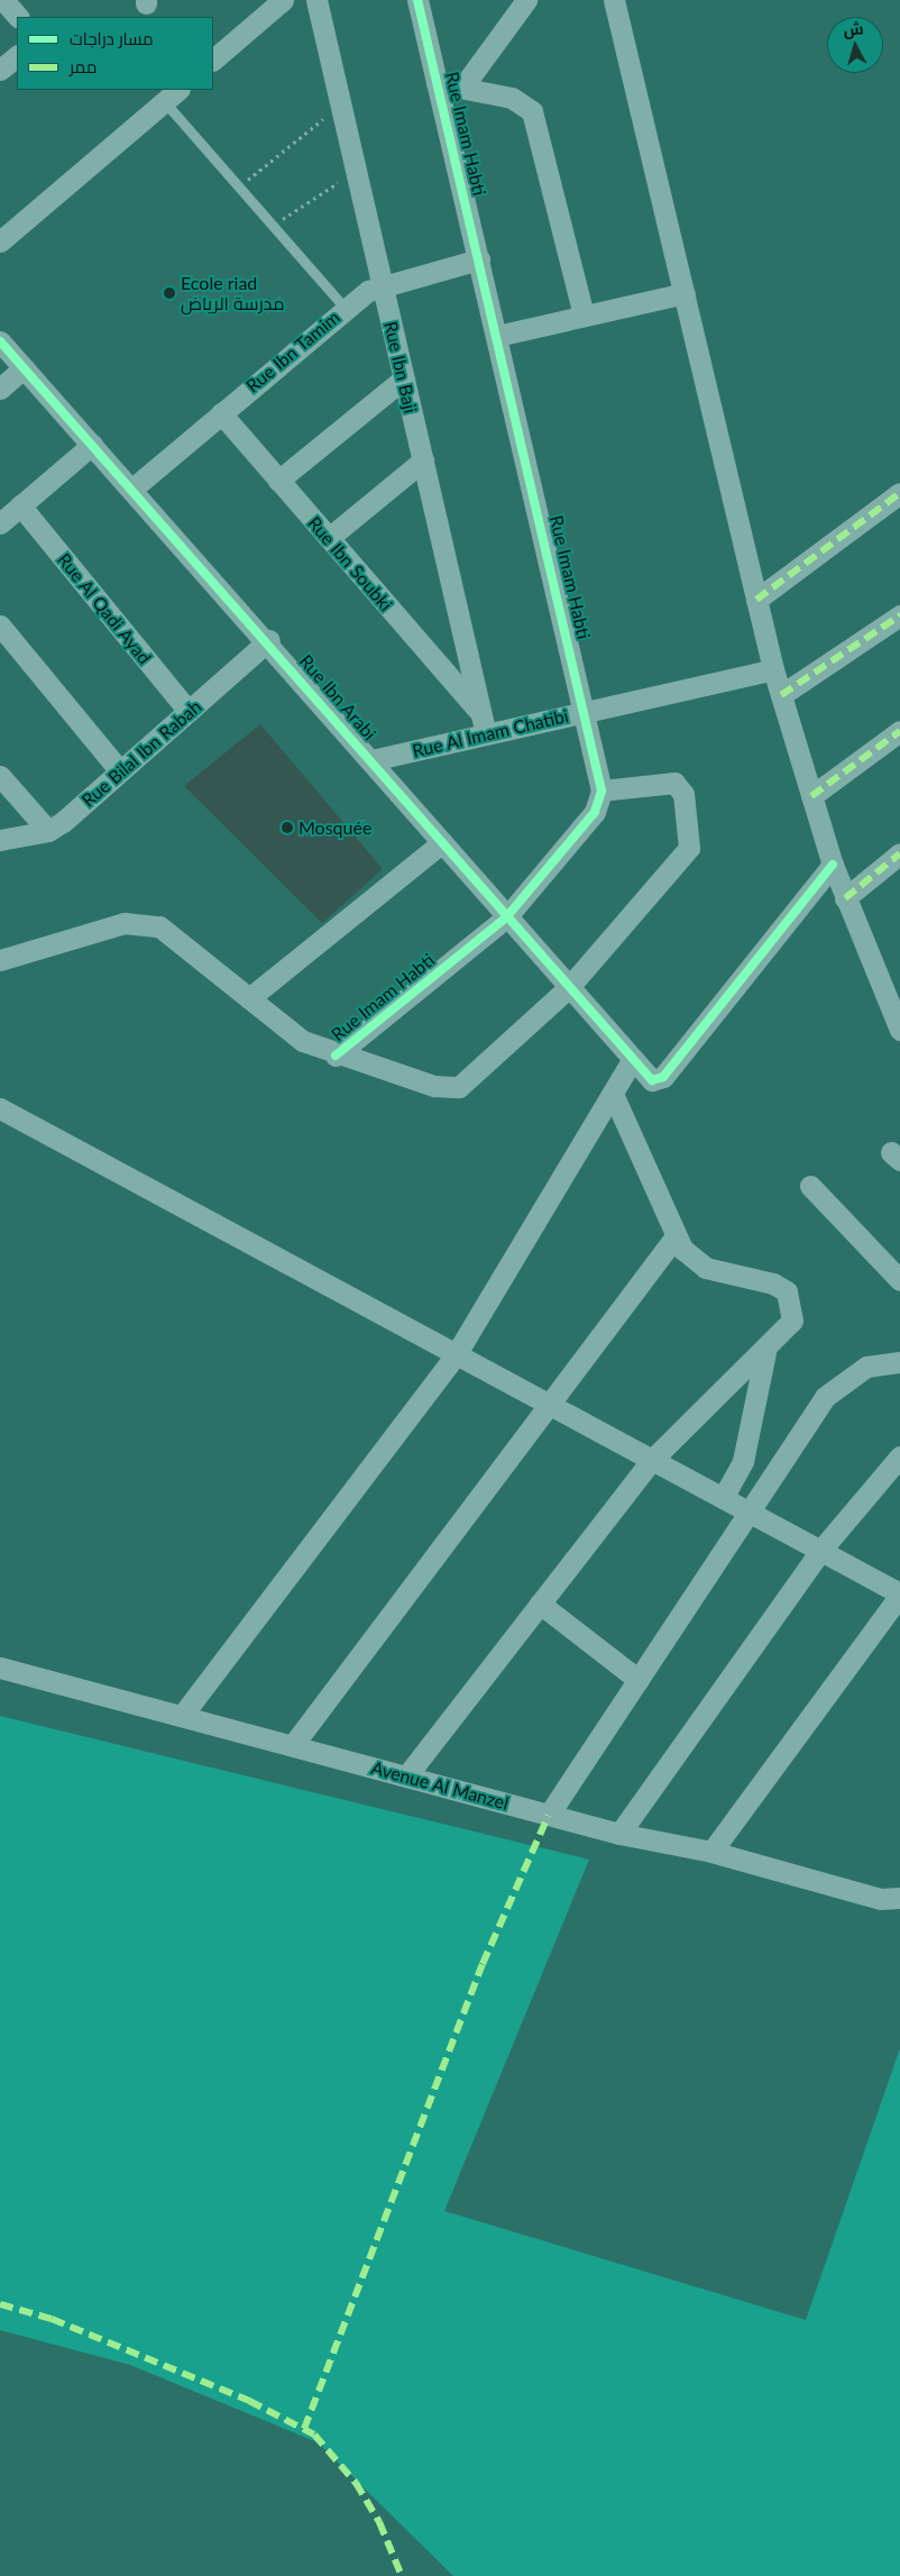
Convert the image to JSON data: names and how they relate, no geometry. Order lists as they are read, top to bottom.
{
  "streets": {
    "street": [
      "Rue Imam Habti",
      "Rue Ibn Tamim",
      "Rue Ibn Baji",
      "Rue Ibn Soubki",
      "Rue Al Qadi Ayad",
      "Rue Ibn Arabi",
      "Rue Al Imam Chatibi",
      "Rue Bilal Ibn Rabah",
      "Avenue Al Manzel"
    ]
  },
  "crossings": [
    ["Rue Imam Habti", "Rue Ibn Tamim"],
    ["Rue Imam Habti", "Rue Ibn Arabi"],
    ["Rue Imam Habti", "Rue Al Imam Chatibi"],
    ["Rue Ibn Tamim", "Rue Ibn Baji"],
    ["Rue Ibn Tamim", "Rue Ibn Soubki"],
    ["Rue Ibn Tamim", "Rue Ibn Arabi"],
    ["Rue Ibn Baji", "Rue Ibn Soubki"],
    ["Rue Ibn Baji", "Rue Al Imam Chatibi"],
    ["Rue Al Qadi Ayad", "Rue Bilal Ibn Rabah"],
    ["Rue Ibn Arabi", "Rue Al Imam Chatibi"],
    ["Rue Ibn Arabi", "Rue Bilal Ibn Rabah"]
  ],
  "places": ["Ecole riad مدرسة الرياض", "Mosquée"],
  "legend": ["مسار دراجات", "ممر"],
  "north": "top"
}
